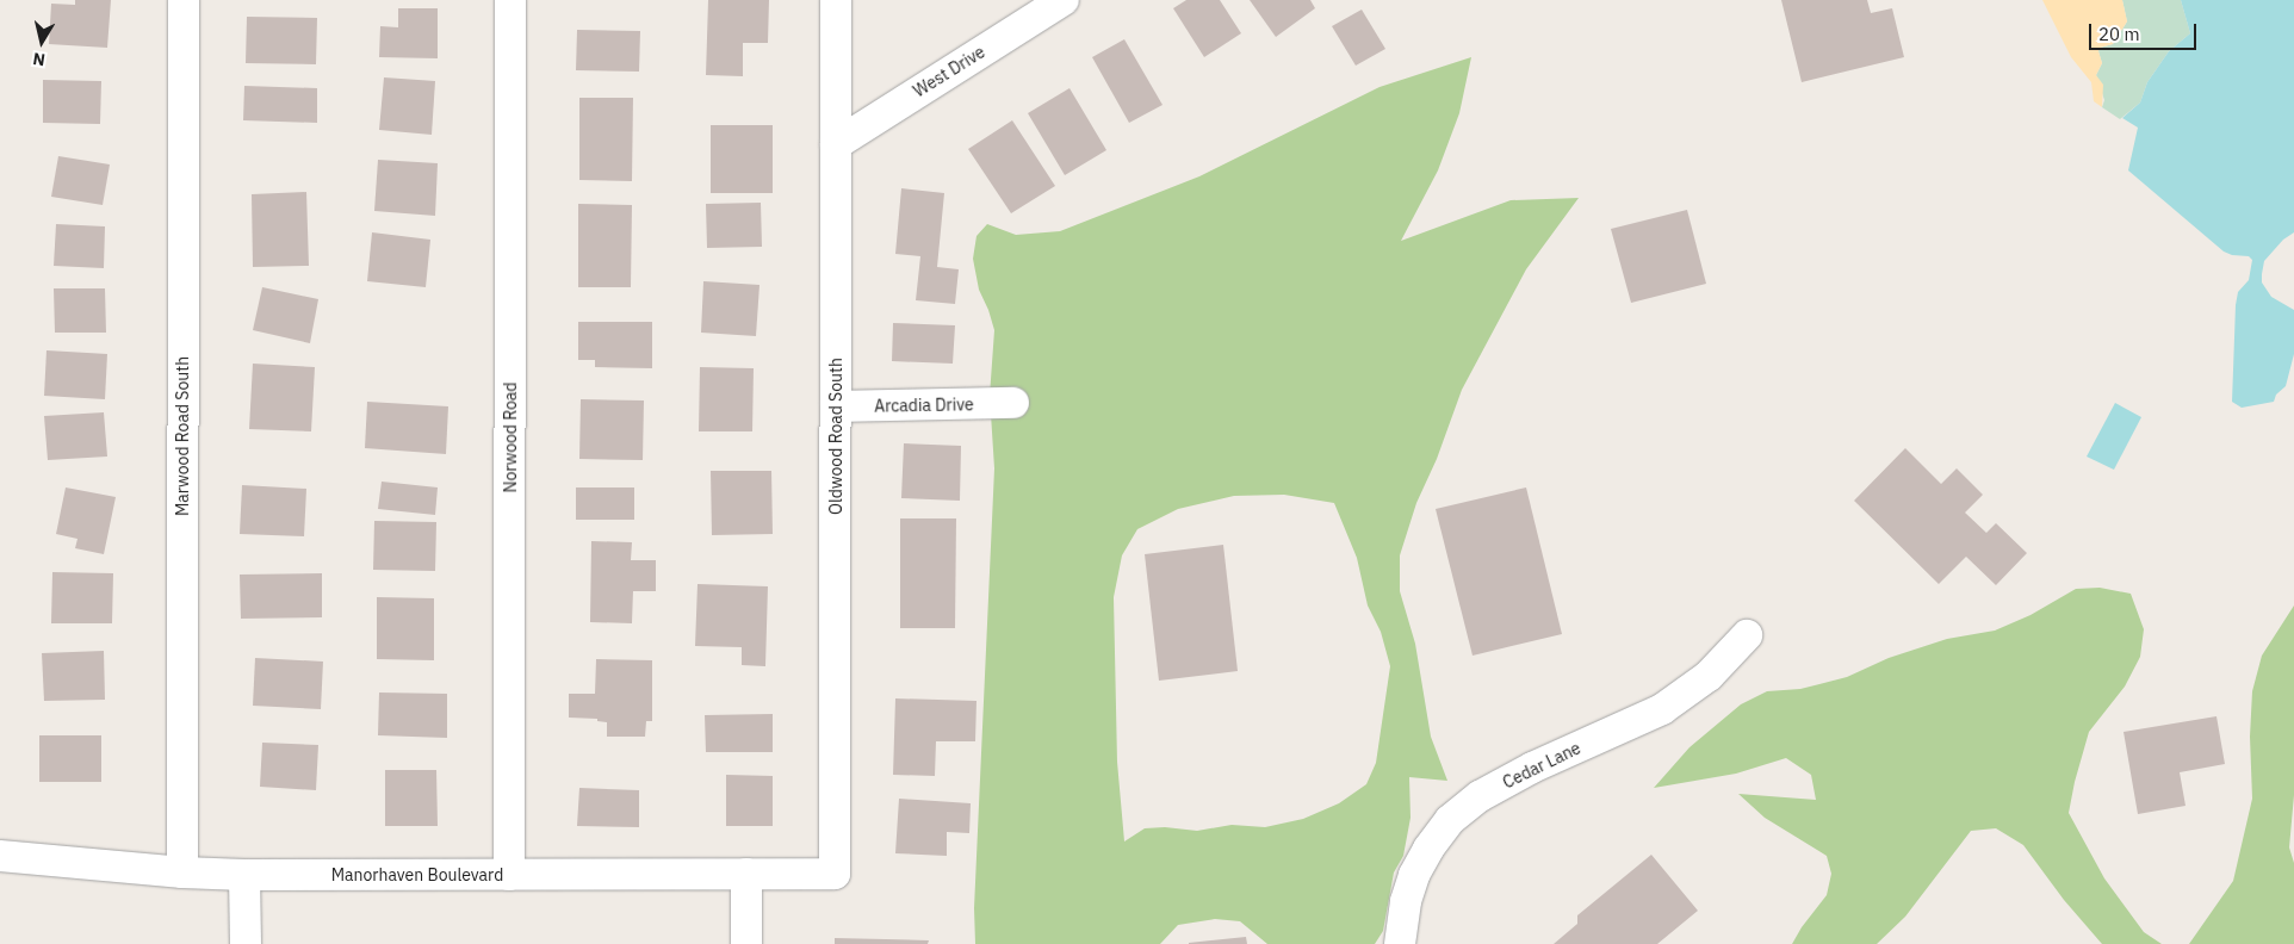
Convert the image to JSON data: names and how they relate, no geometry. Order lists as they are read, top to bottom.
{
  "streets": {
    "street": [
      "West Drive",
      "Arcadia Drive",
      "Marwood Road South",
      "Oldwood Road South",
      "Norwood Road",
      "Cedar Lane",
      "Manorhaven Boulevard"
    ]
  },
  "crossings": [
    ["West Drive", "Oldwood Road South"],
    ["Arcadia Drive", "Oldwood Road South"],
    ["Marwood Road South", "Manorhaven Boulevard"],
    ["Oldwood Road South", "Manorhaven Boulevard"],
    ["Norwood Road", "Manorhaven Boulevard"]
  ],
  "scale_bar": "20 m",
  "north": "bottom"
}
